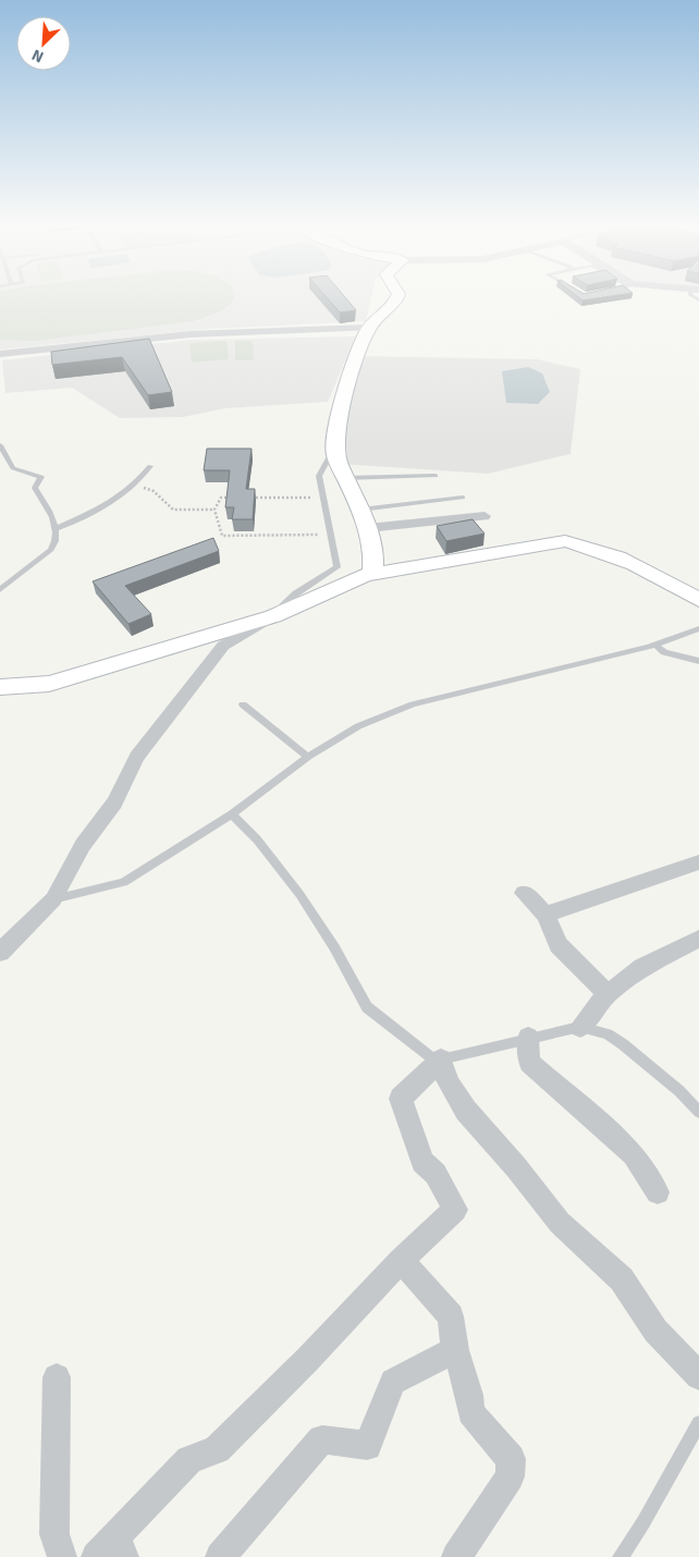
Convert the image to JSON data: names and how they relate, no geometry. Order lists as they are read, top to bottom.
{
  "north": "bottom left"
}
